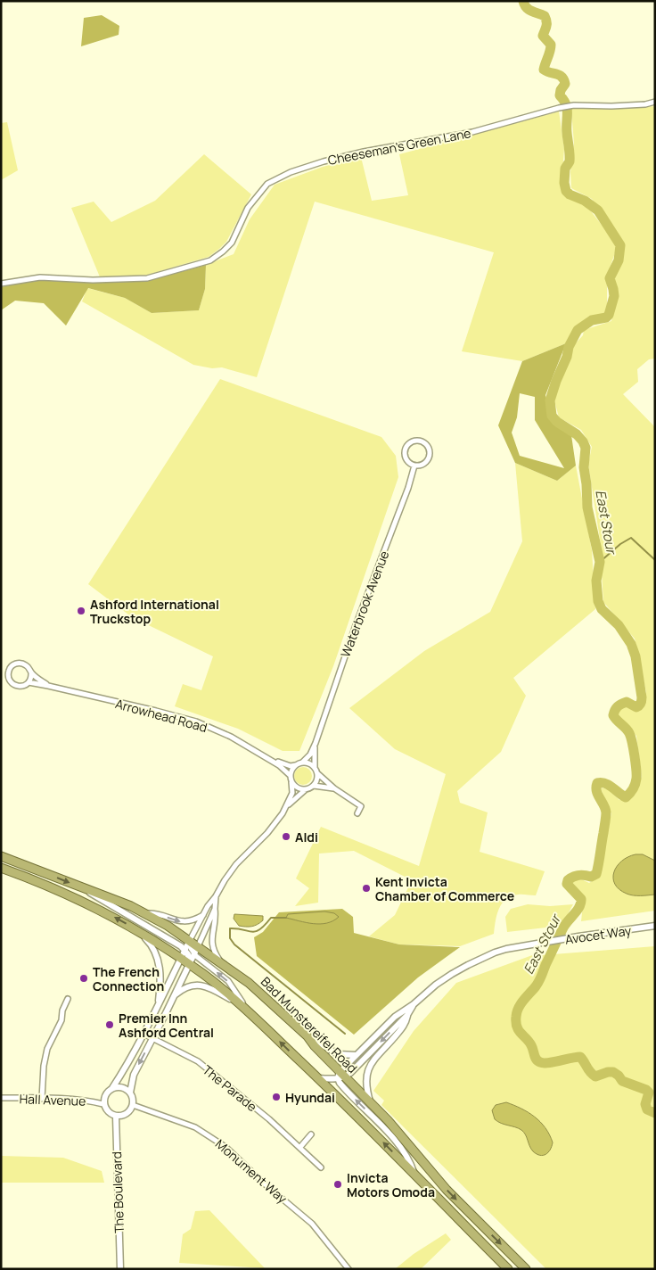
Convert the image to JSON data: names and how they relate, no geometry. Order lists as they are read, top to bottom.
{
  "streets": {
    "highway": ["Bad Munstereifel Road"],
    "street": [
      "Cheeseman's Green Lane",
      "Waterbrook Avenue",
      "Arrowhead Road",
      "Avocet Way",
      "The Parade",
      "Hall Avenue",
      "Monument Way",
      "The Boulevard"
    ]
  },
  "crossings": [
    ["Waterbrook Avenue", "Arrowhead Road"],
    ["Avocet Way", "Bad Munstereifel Road"],
    ["Hall Avenue", "Monument Way"],
    ["Hall Avenue", "The Boulevard"],
    ["Monument Way", "The Boulevard"]
  ],
  "water": ["East Stour"],
  "places": [
    "Ashford International Truckstop",
    "Aldi",
    "Kent Invicta Chamber of Commerce",
    "The French Connection",
    "Premier Inn Ashford Central",
    "Hyundai",
    "Invicta Motors Omoda"
  ]
}
